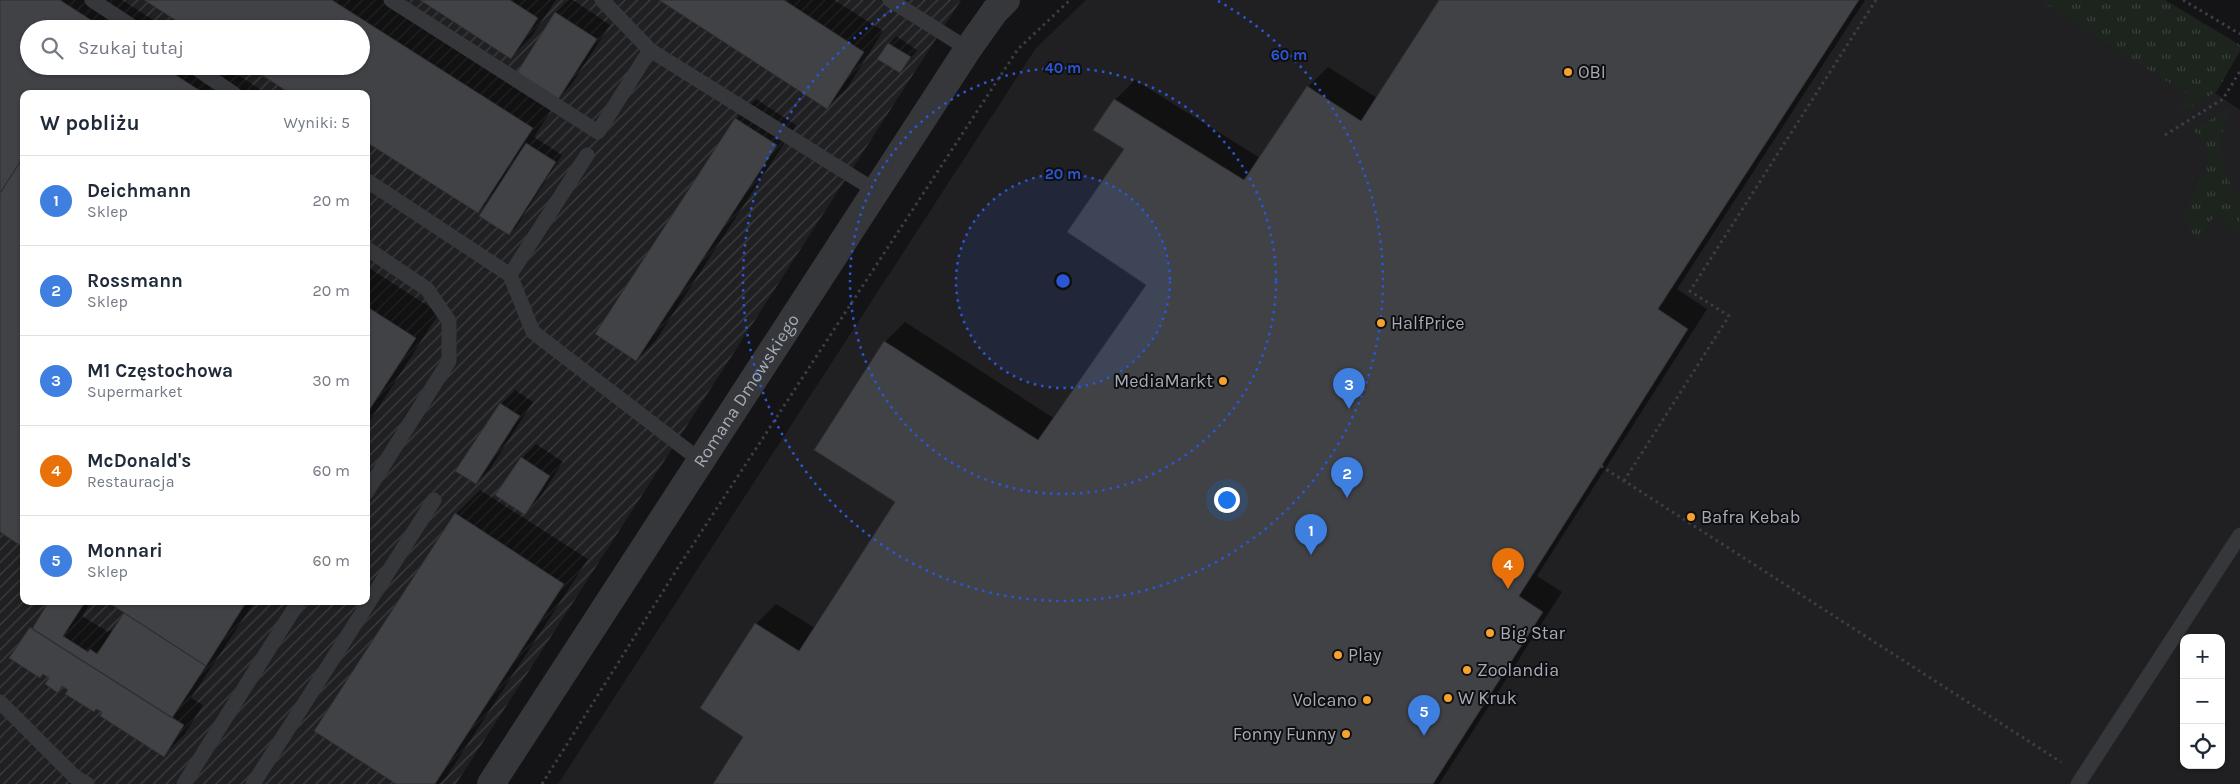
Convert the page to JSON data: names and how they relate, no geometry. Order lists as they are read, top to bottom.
{
  "streets": {
    "street": ["Romana Dmowskiego"]
  },
  "places": [
    "OBI",
    "HalfPrice",
    "MediaMarkt",
    "Bafra Kebab",
    "Big Star",
    "Play",
    "Zoolandia",
    "W Kruk",
    "Volcano",
    "Fonny Funny"
  ],
  "page": {
    "search": "Szukaj tutaj",
    "heading": ["W pobliżu", "Wyniki: 5"],
    "list": [
      {
        "mark": "1",
        "name": "Deichmann",
        "note": "Sklep",
        "value": "20 m"
      },
      {
        "mark": "2",
        "name": "Rossmann",
        "note": "Sklep",
        "value": "20 m"
      },
      {
        "mark": "3",
        "name": "M1 Częstochowa",
        "note": "Supermarket",
        "value": "30 m"
      },
      {
        "mark": "4",
        "name": "McDonald's",
        "note": "Restauracja",
        "value": "60 m"
      },
      {
        "mark": "5",
        "name": "Monnari",
        "note": "Sklep",
        "value": "60 m"
      }
    ],
    "pins": [
      "3",
      "2",
      "1",
      "4",
      "5"
    ],
    "map_buttons": ["+", "−"]
  },
  "rings": ["60 m", "40 m", "20 m"]
}
